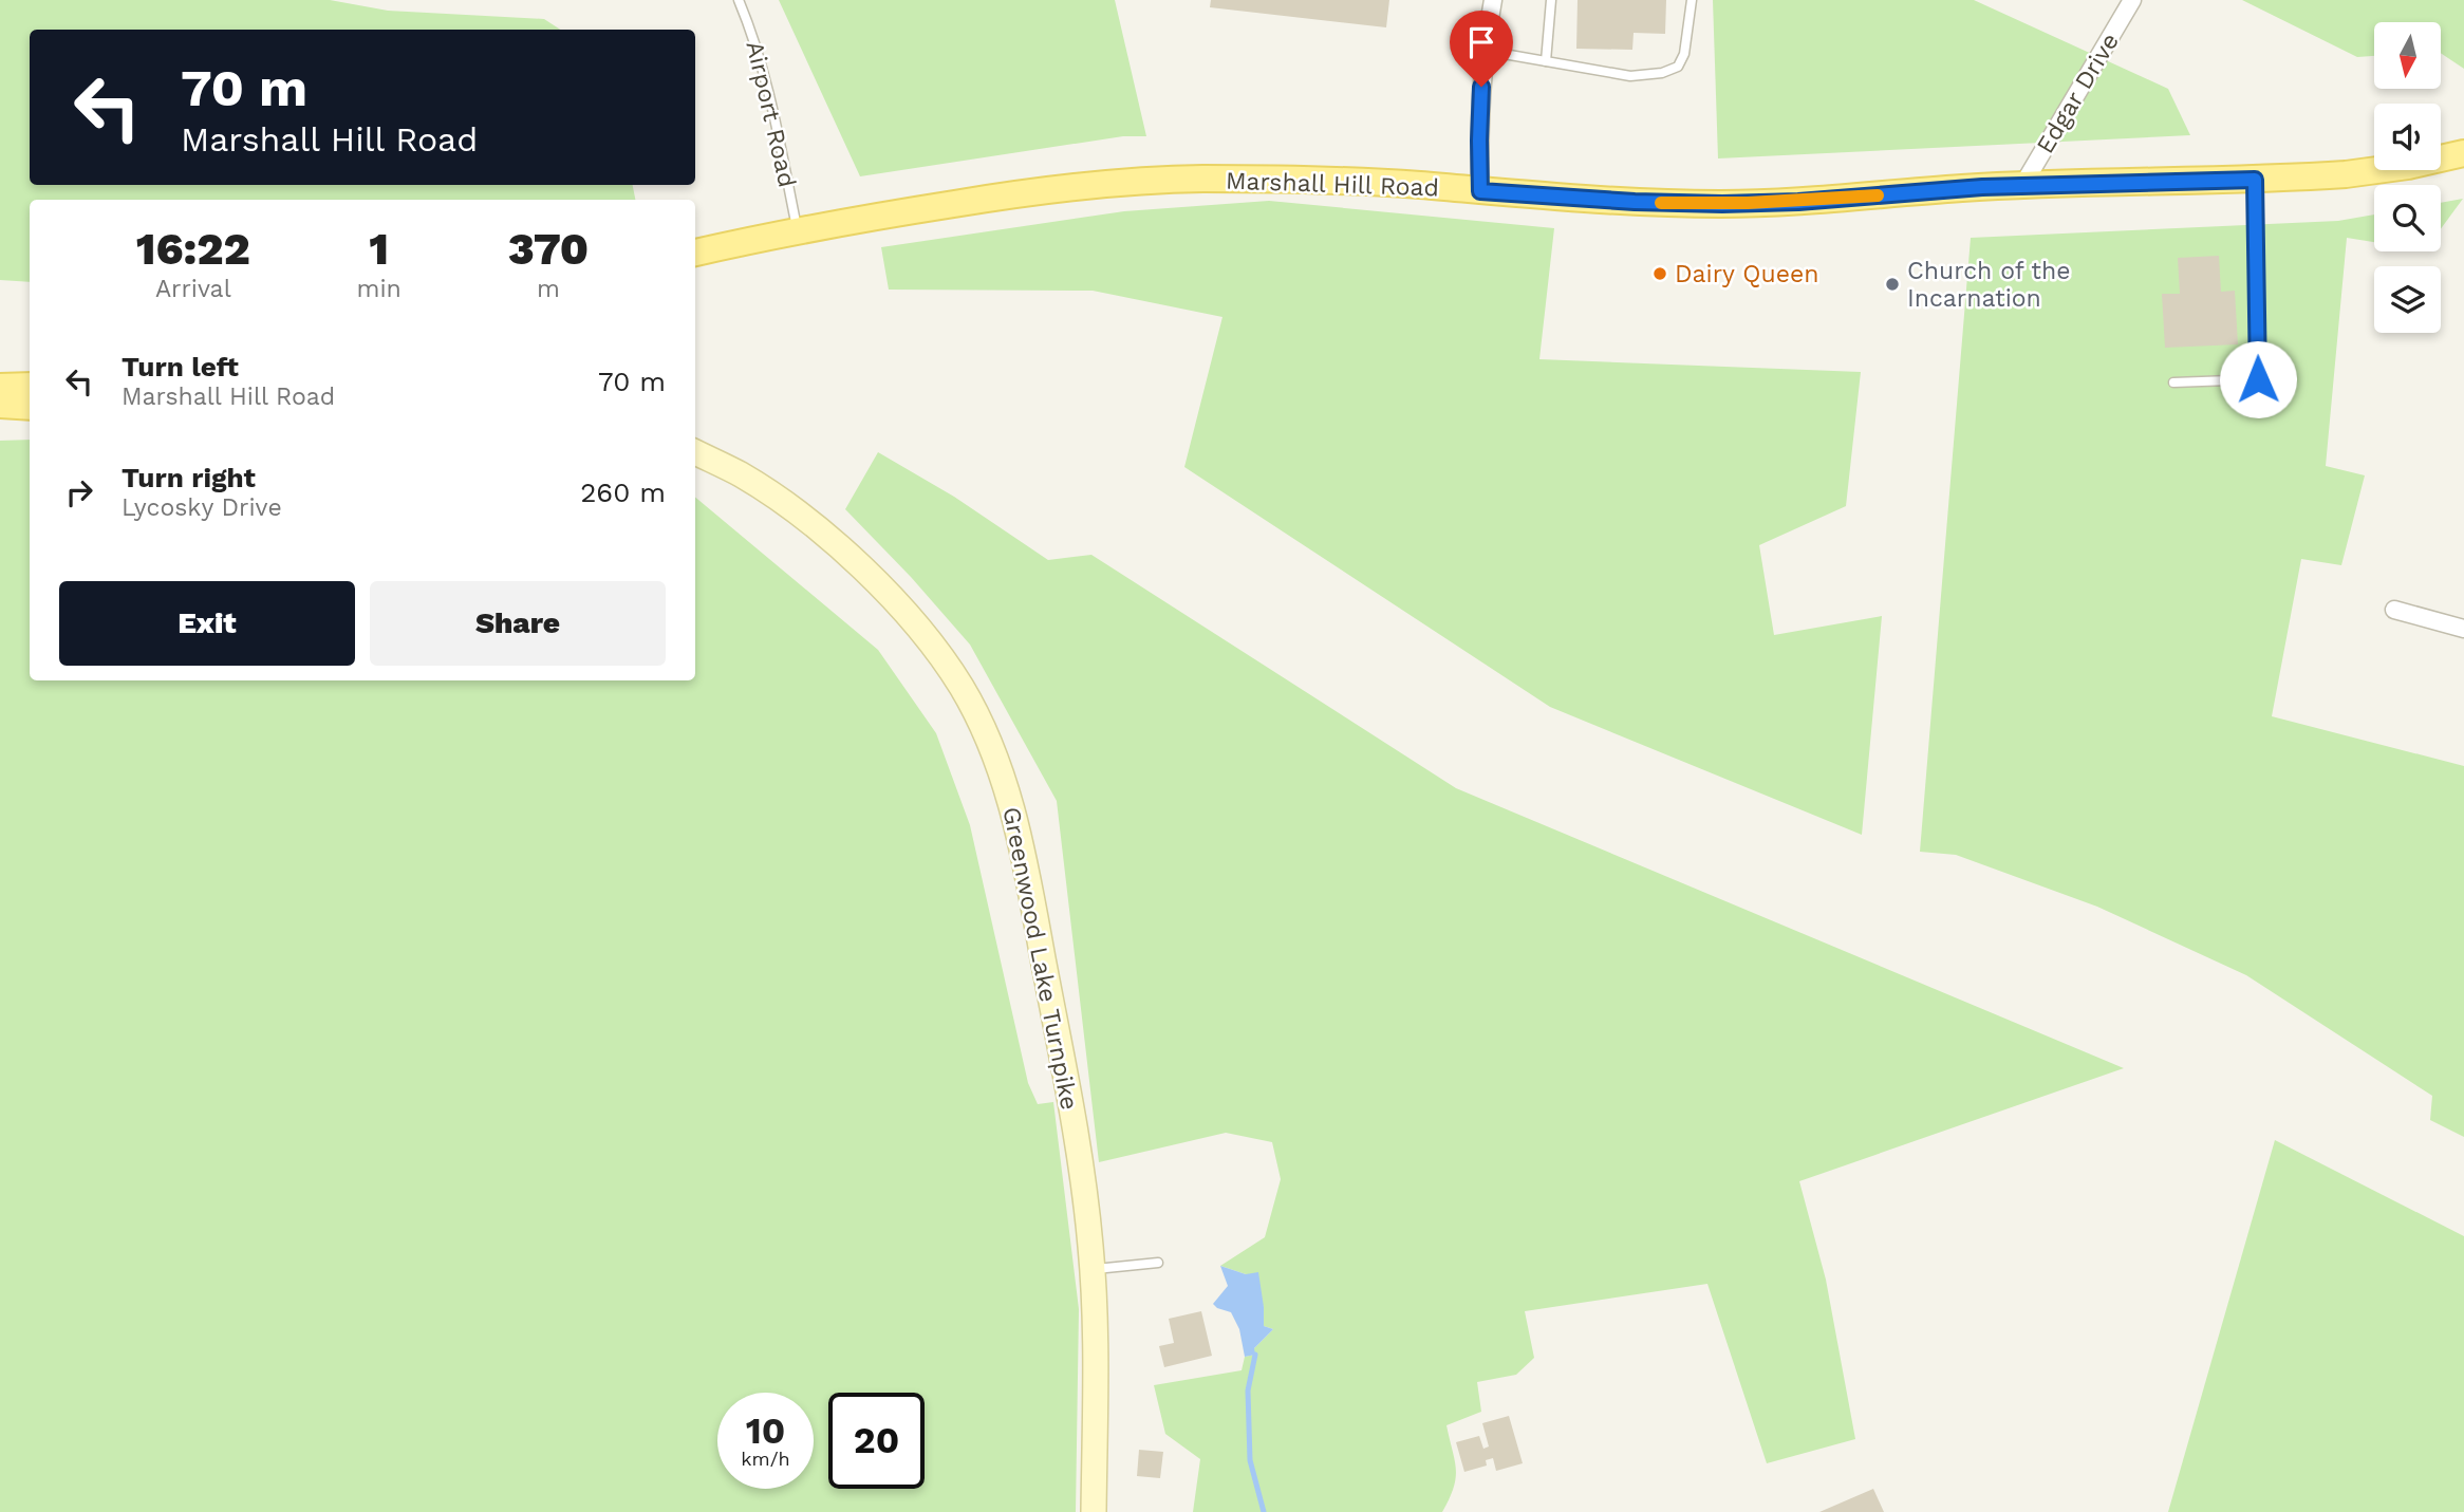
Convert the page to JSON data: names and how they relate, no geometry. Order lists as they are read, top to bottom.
{
  "streets": {
    "main road": ["Marshall Hill Road", "Greenwood Lake Turnpike"],
    "street": ["Edgar Drive"],
    "lane": ["Airport Road"]
  },
  "crossings": [
    ["Edgar Drive", "Marshall Hill Road"],
    ["Airport Road", "Marshall Hill Road"]
  ],
  "places": ["Dairy Queen", "Church of the Incarnation"],
  "north": "bottom",
  "page": {
    "turn": ["70 m", "Marshall Hill Road"],
    "eta": [
      "16:22",
      "Arrival",
      "1",
      "min",
      "370",
      "m"
    ],
    "list": [
      {
        "name": "Turn left",
        "note": "Marshall Hill Road",
        "value": "70 m"
      },
      {
        "name": "Turn right",
        "note": "Lycosky Drive",
        "value": "260 m"
      }
    ],
    "buttons": ["Exit", "Share"],
    "speed": "10 km/h",
    "limit": "20"
  }
}
